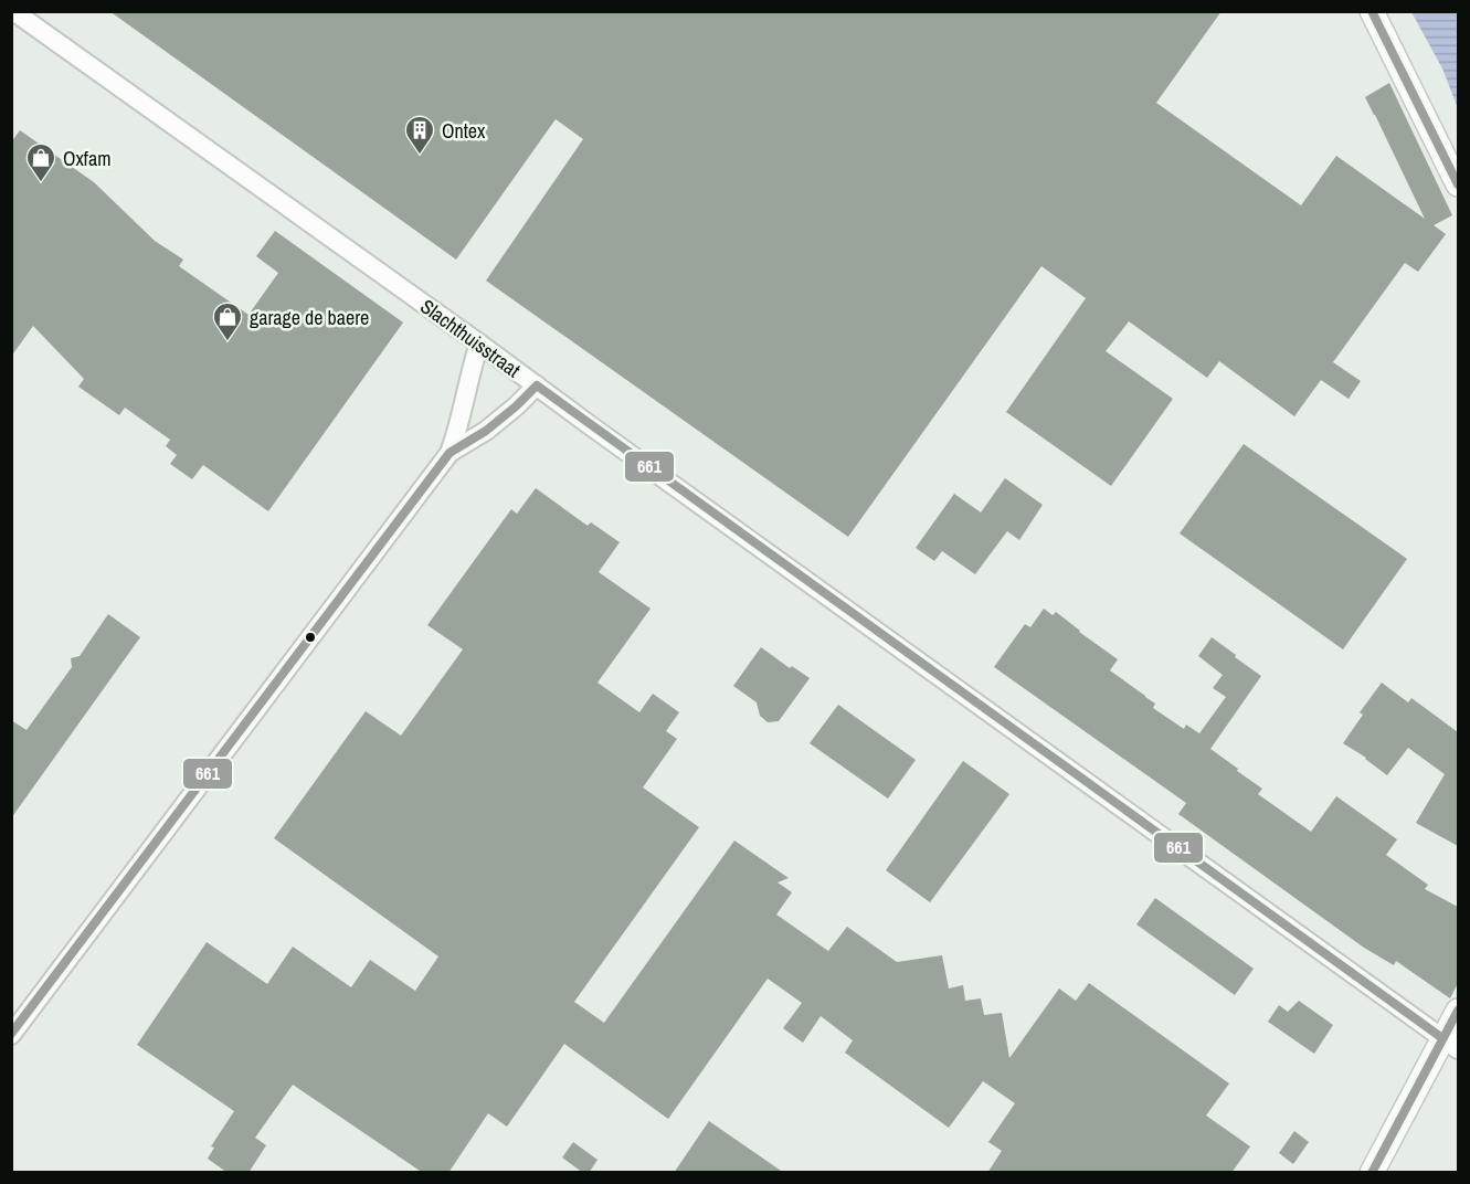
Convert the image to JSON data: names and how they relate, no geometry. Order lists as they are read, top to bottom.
{
  "streets": {
    "street": ["Slachthuisstraat"]
  },
  "places": {
    "building": ["Ontex"],
    "shop": ["Oxfam", "garage de baere"]
  },
  "lines": ["transit line 661"]
}
